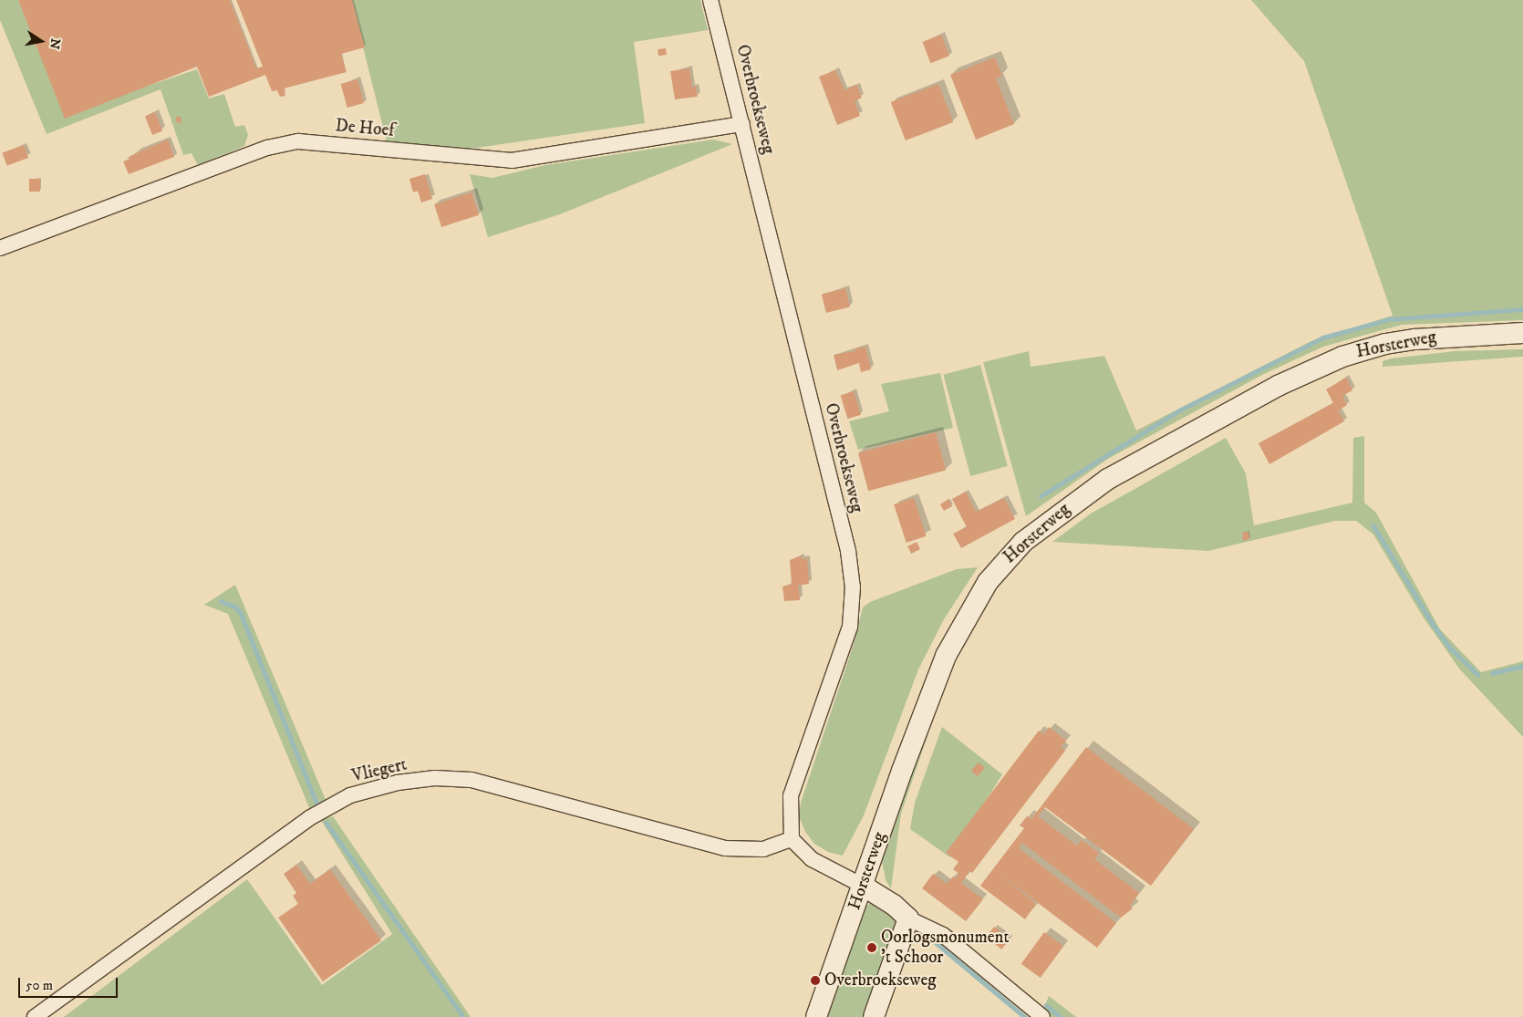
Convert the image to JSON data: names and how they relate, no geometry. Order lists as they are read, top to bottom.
{
  "streets": {
    "street": [
      "Overbroekseweg",
      "De Hoef",
      "Horsterweg",
      "Vliegert"
    ]
  },
  "crossings": [
    ["Overbroekseweg", "De Hoef"],
    ["Overbroekseweg", "Vliegert"]
  ],
  "places": ["Oorlogsmonument 't Schoor", "Overbroekseweg"],
  "scale_bar": "50 m",
  "north": "right"
}
